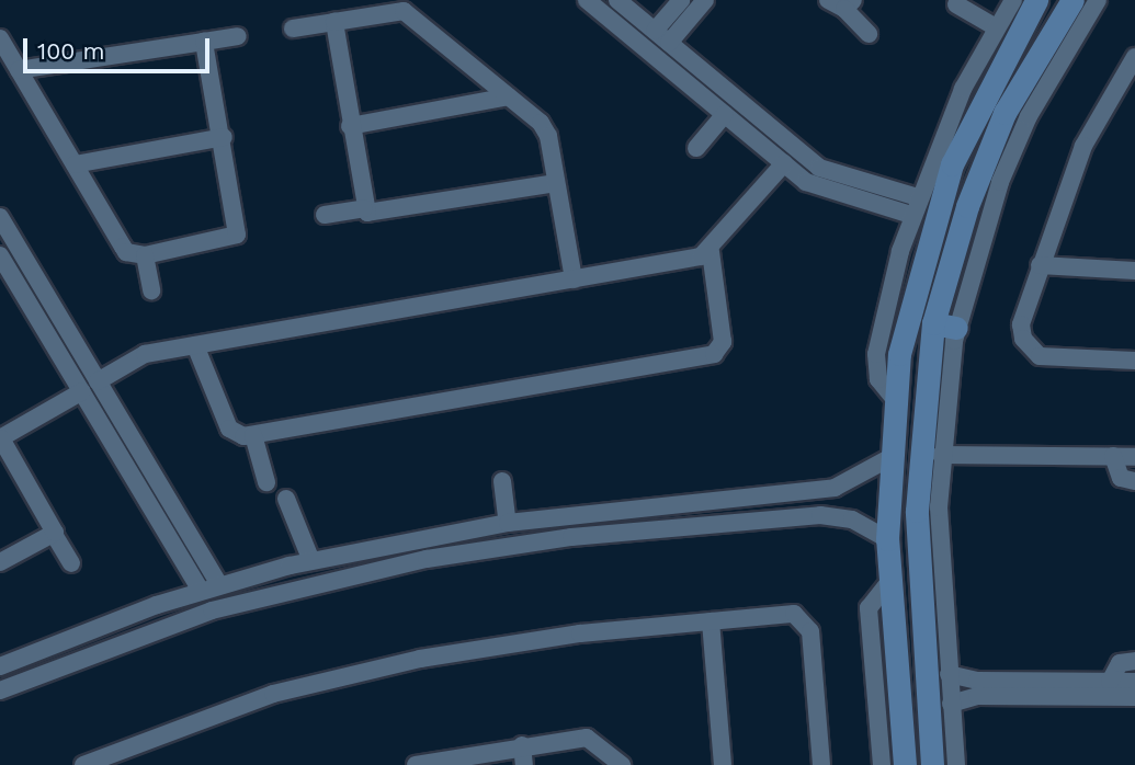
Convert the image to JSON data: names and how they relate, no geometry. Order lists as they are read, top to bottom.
{
  "scale_bar": "100 m"
}
